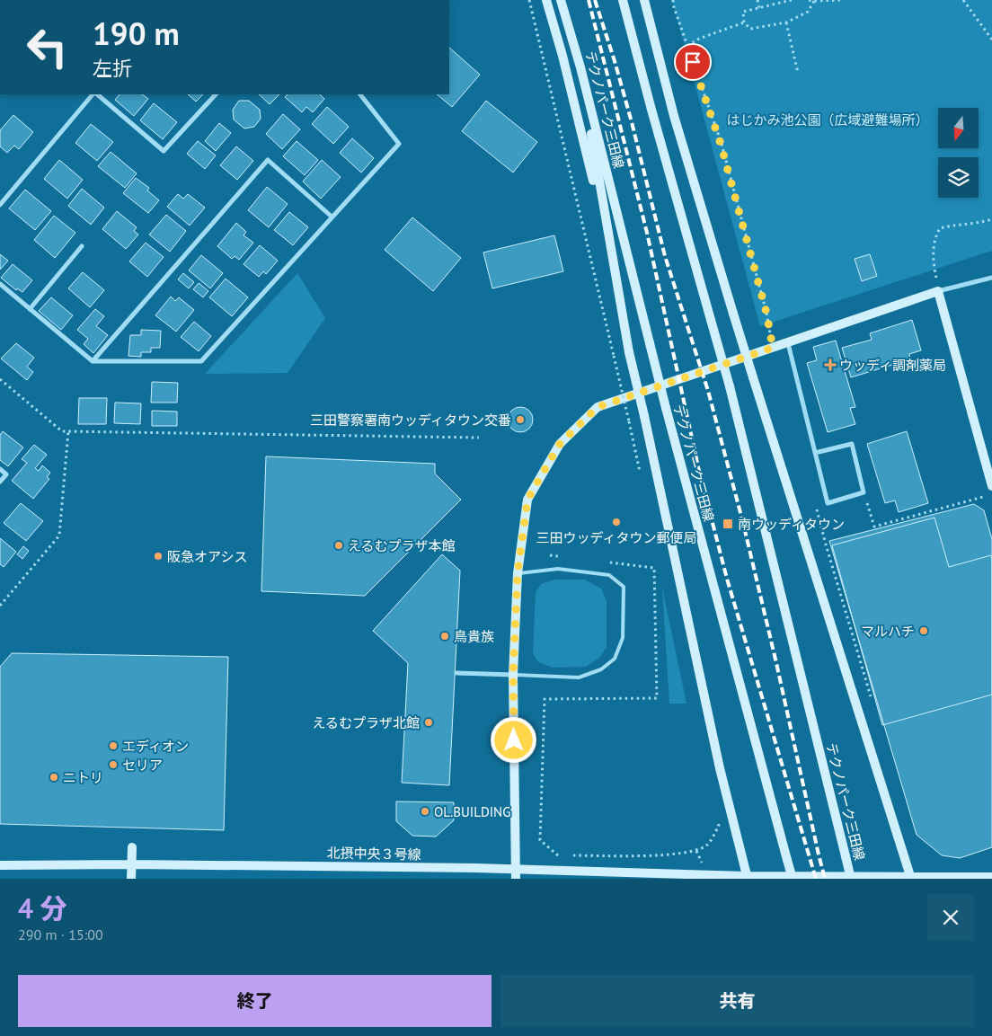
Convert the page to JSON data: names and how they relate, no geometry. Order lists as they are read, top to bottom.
{
  "streets": {
    "main road": ["テクノパーク三田線", "北摂中央３号線"]
  },
  "parks": ["はじかみ池公園（広域避難場所）"],
  "places": {
    "health": ["ウッディ調剤薬局"],
    "other": [
      "三田警察署南ウッディタウン交番",
      "三田ウッディタウン郵便局",
      "えるむプラザ本館",
      "阪急オアシス",
      "マルハチ",
      "鳥貴族",
      "えるむプラザ北館",
      "エディオン",
      "セリア",
      "ニトリ",
      "OL.BUILDING"
    ],
    "transit": ["南ウッディタウン"]
  },
  "north": "bottom",
  "page": {
    "turn": ["190 m", "左折"],
    "heading": ["4 分", "290 m · 15:00"],
    "buttons": ["終了", "共有"]
  }
}
